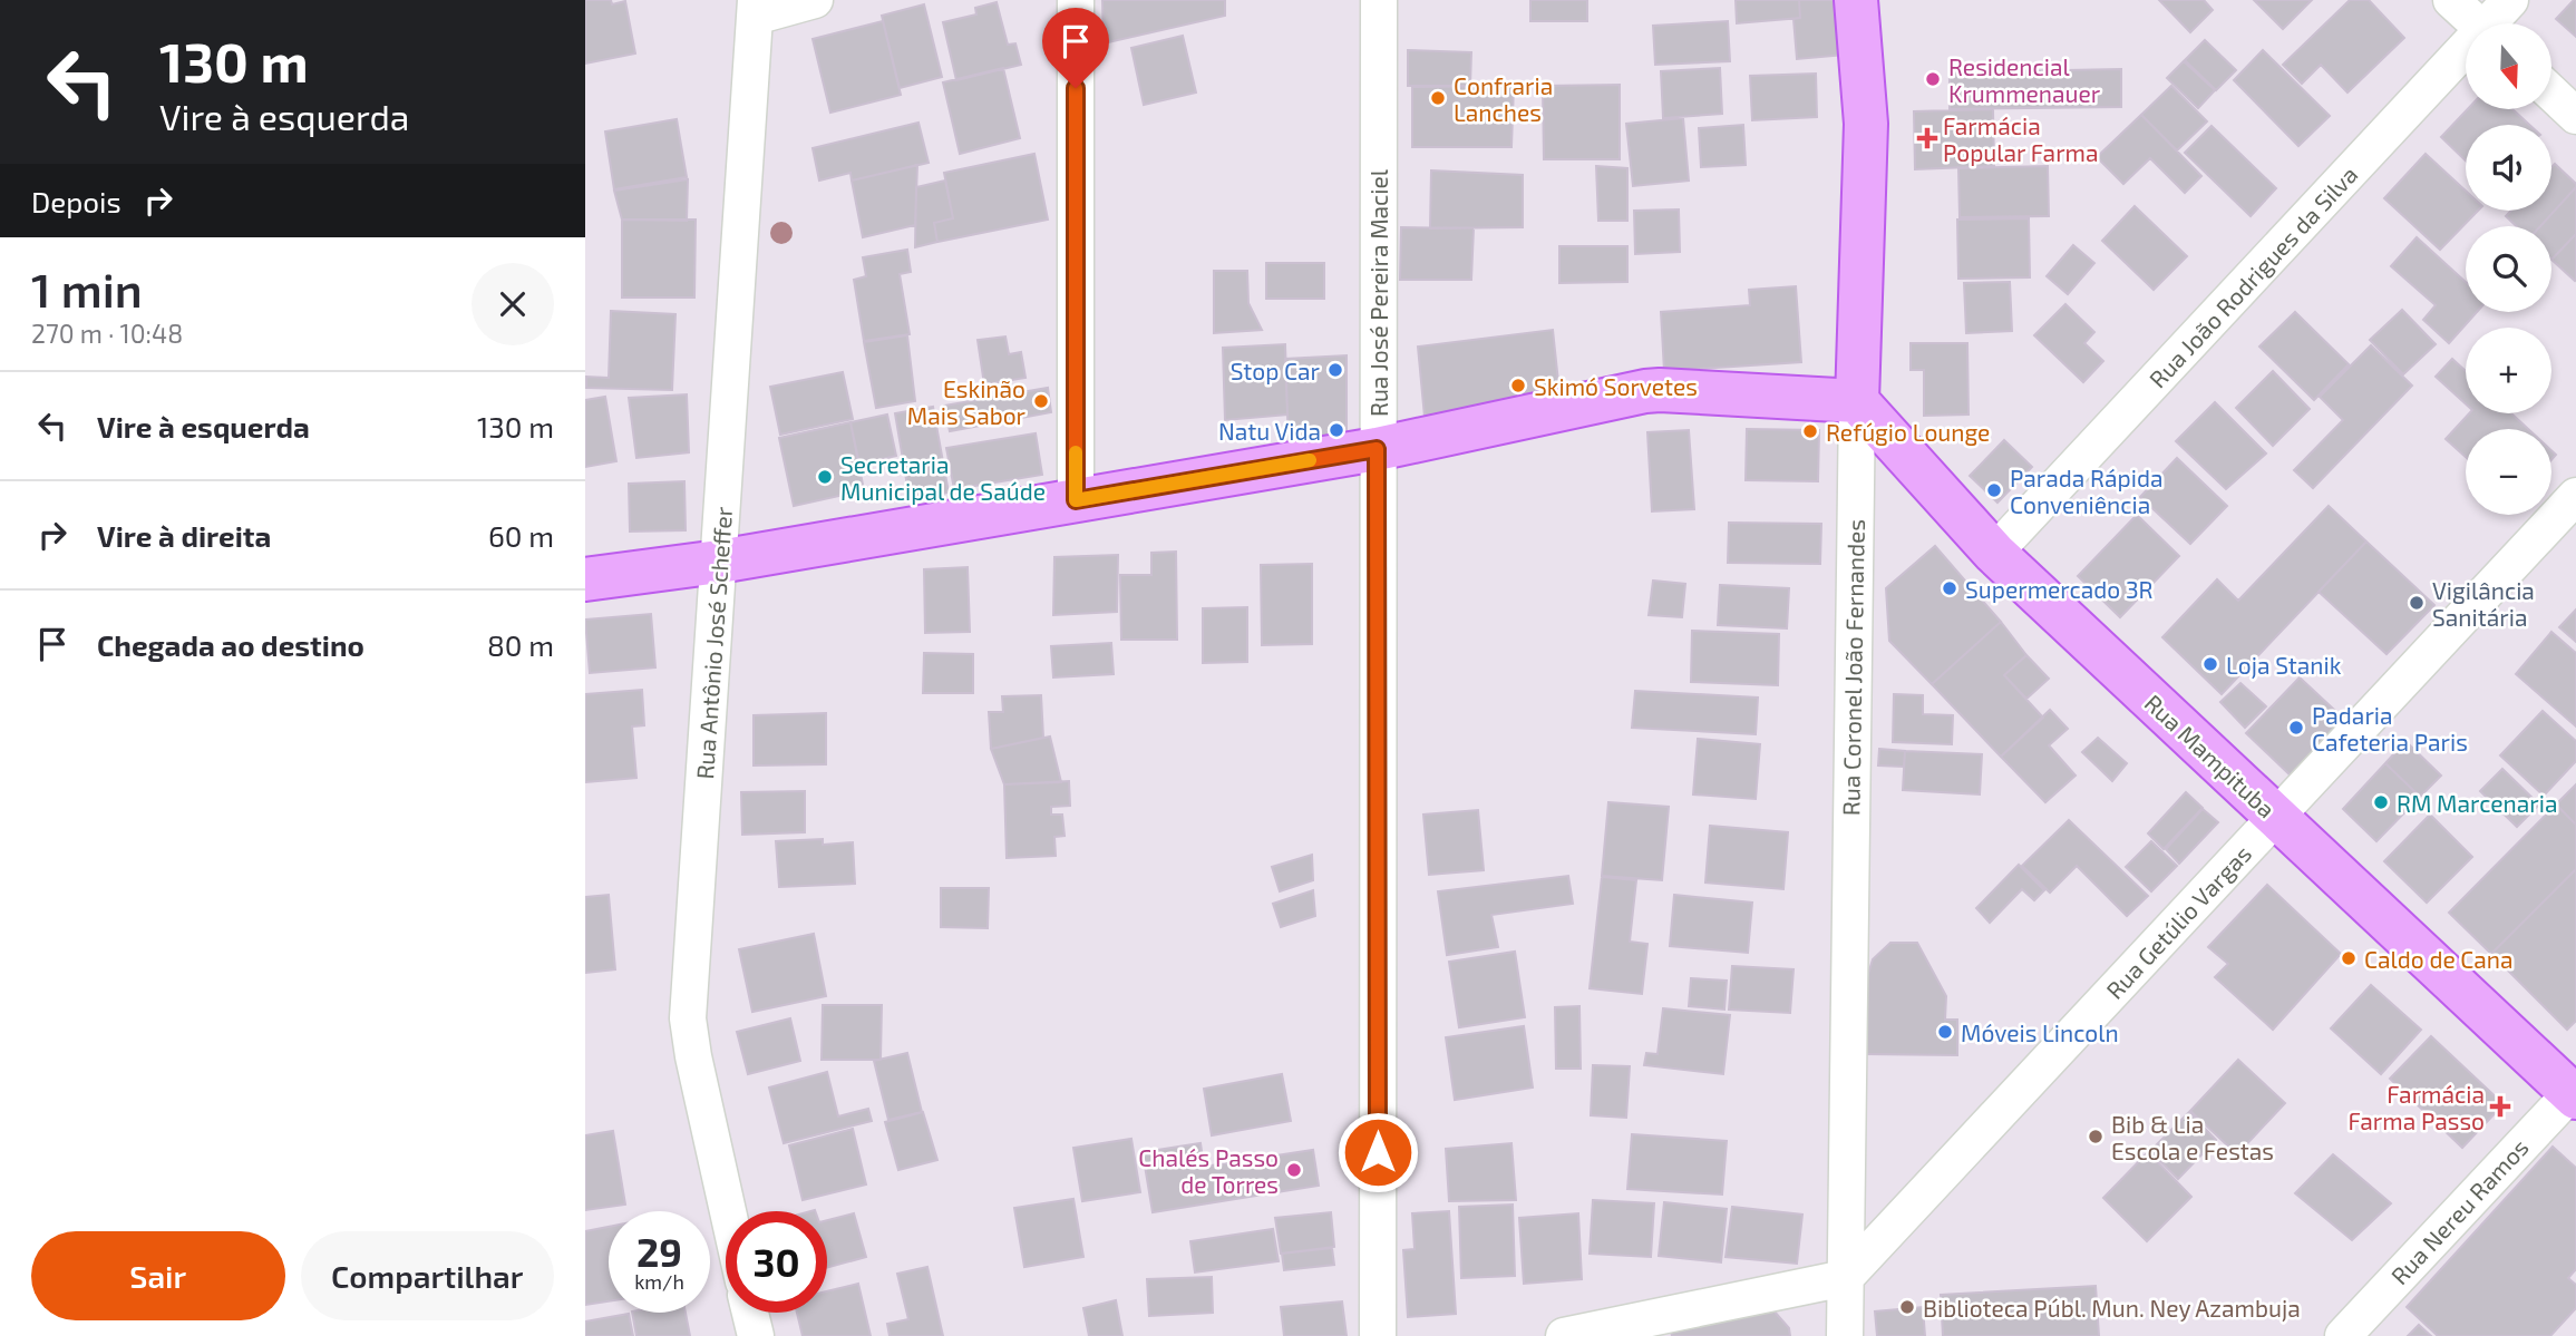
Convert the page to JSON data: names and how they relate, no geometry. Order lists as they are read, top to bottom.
{
  "streets": {
    "main road": ["Rua Coronel João Fernandes", "Rua Mampituba"],
    "street": [
      "Rua João Rodrigues da Silva",
      "Rua José Pereira Maciel",
      "Rua Antônio José Scheffer",
      "Rua Getúlio Vargas",
      "Rua Nereu Ramos"
    ]
  },
  "crossings": [
    ["Rua João Rodrigues da Silva", "Rua Mampituba"],
    ["Rua Coronel João Fernandes", "Rua Mampituba"],
    ["Rua Coronel João Fernandes", "Rua Getúlio Vargas"],
    ["Rua Mampituba", "Rua Getúlio Vargas"],
    ["Rua Mampituba", "Rua Nereu Ramos"]
  ],
  "places": {
    "other": [
      "Residencial Krummenauer",
      "Confraria Lanches",
      "Stop Car",
      "Skimó Sorvetes",
      "Eskinão Mais Sabor",
      "Natu Vida",
      "Refúgio Lounge",
      "Secretaria Municipal de Saúde",
      "Parada Rápida Conveniência",
      "Supermercado 3R",
      "Vigilância Sanitária",
      "Loja Stanik",
      "Padaria Cafeteria Paris",
      "RM Marcenaria",
      "Caldo de Cana",
      "Móveis Lincoln",
      "Bib & Lia Escola e Festas",
      "Chalés Passo de Torres",
      "Biblioteca Públ. Mun. Ney Azambuja"
    ],
    "health": ["Farmácia Popular Farma", "Farmácia Farma Passo"]
  },
  "north": "bottom",
  "page": {
    "turn": ["130 m", "Vire à esquerda"],
    "map_buttons": ["+", "−"],
    "then": "Depois",
    "heading": ["1 min", "270 m · 10:48"],
    "list": [
      {
        "name": "Vire à esquerda",
        "value": "130 m"
      },
      {
        "name": "Vire à direita",
        "value": "60 m"
      },
      {
        "name": "Chegada ao destino",
        "value": "80 m"
      }
    ],
    "speed": "29 km/h",
    "limit": "30",
    "buttons": ["Sair", "Compartilhar"]
  }
}
